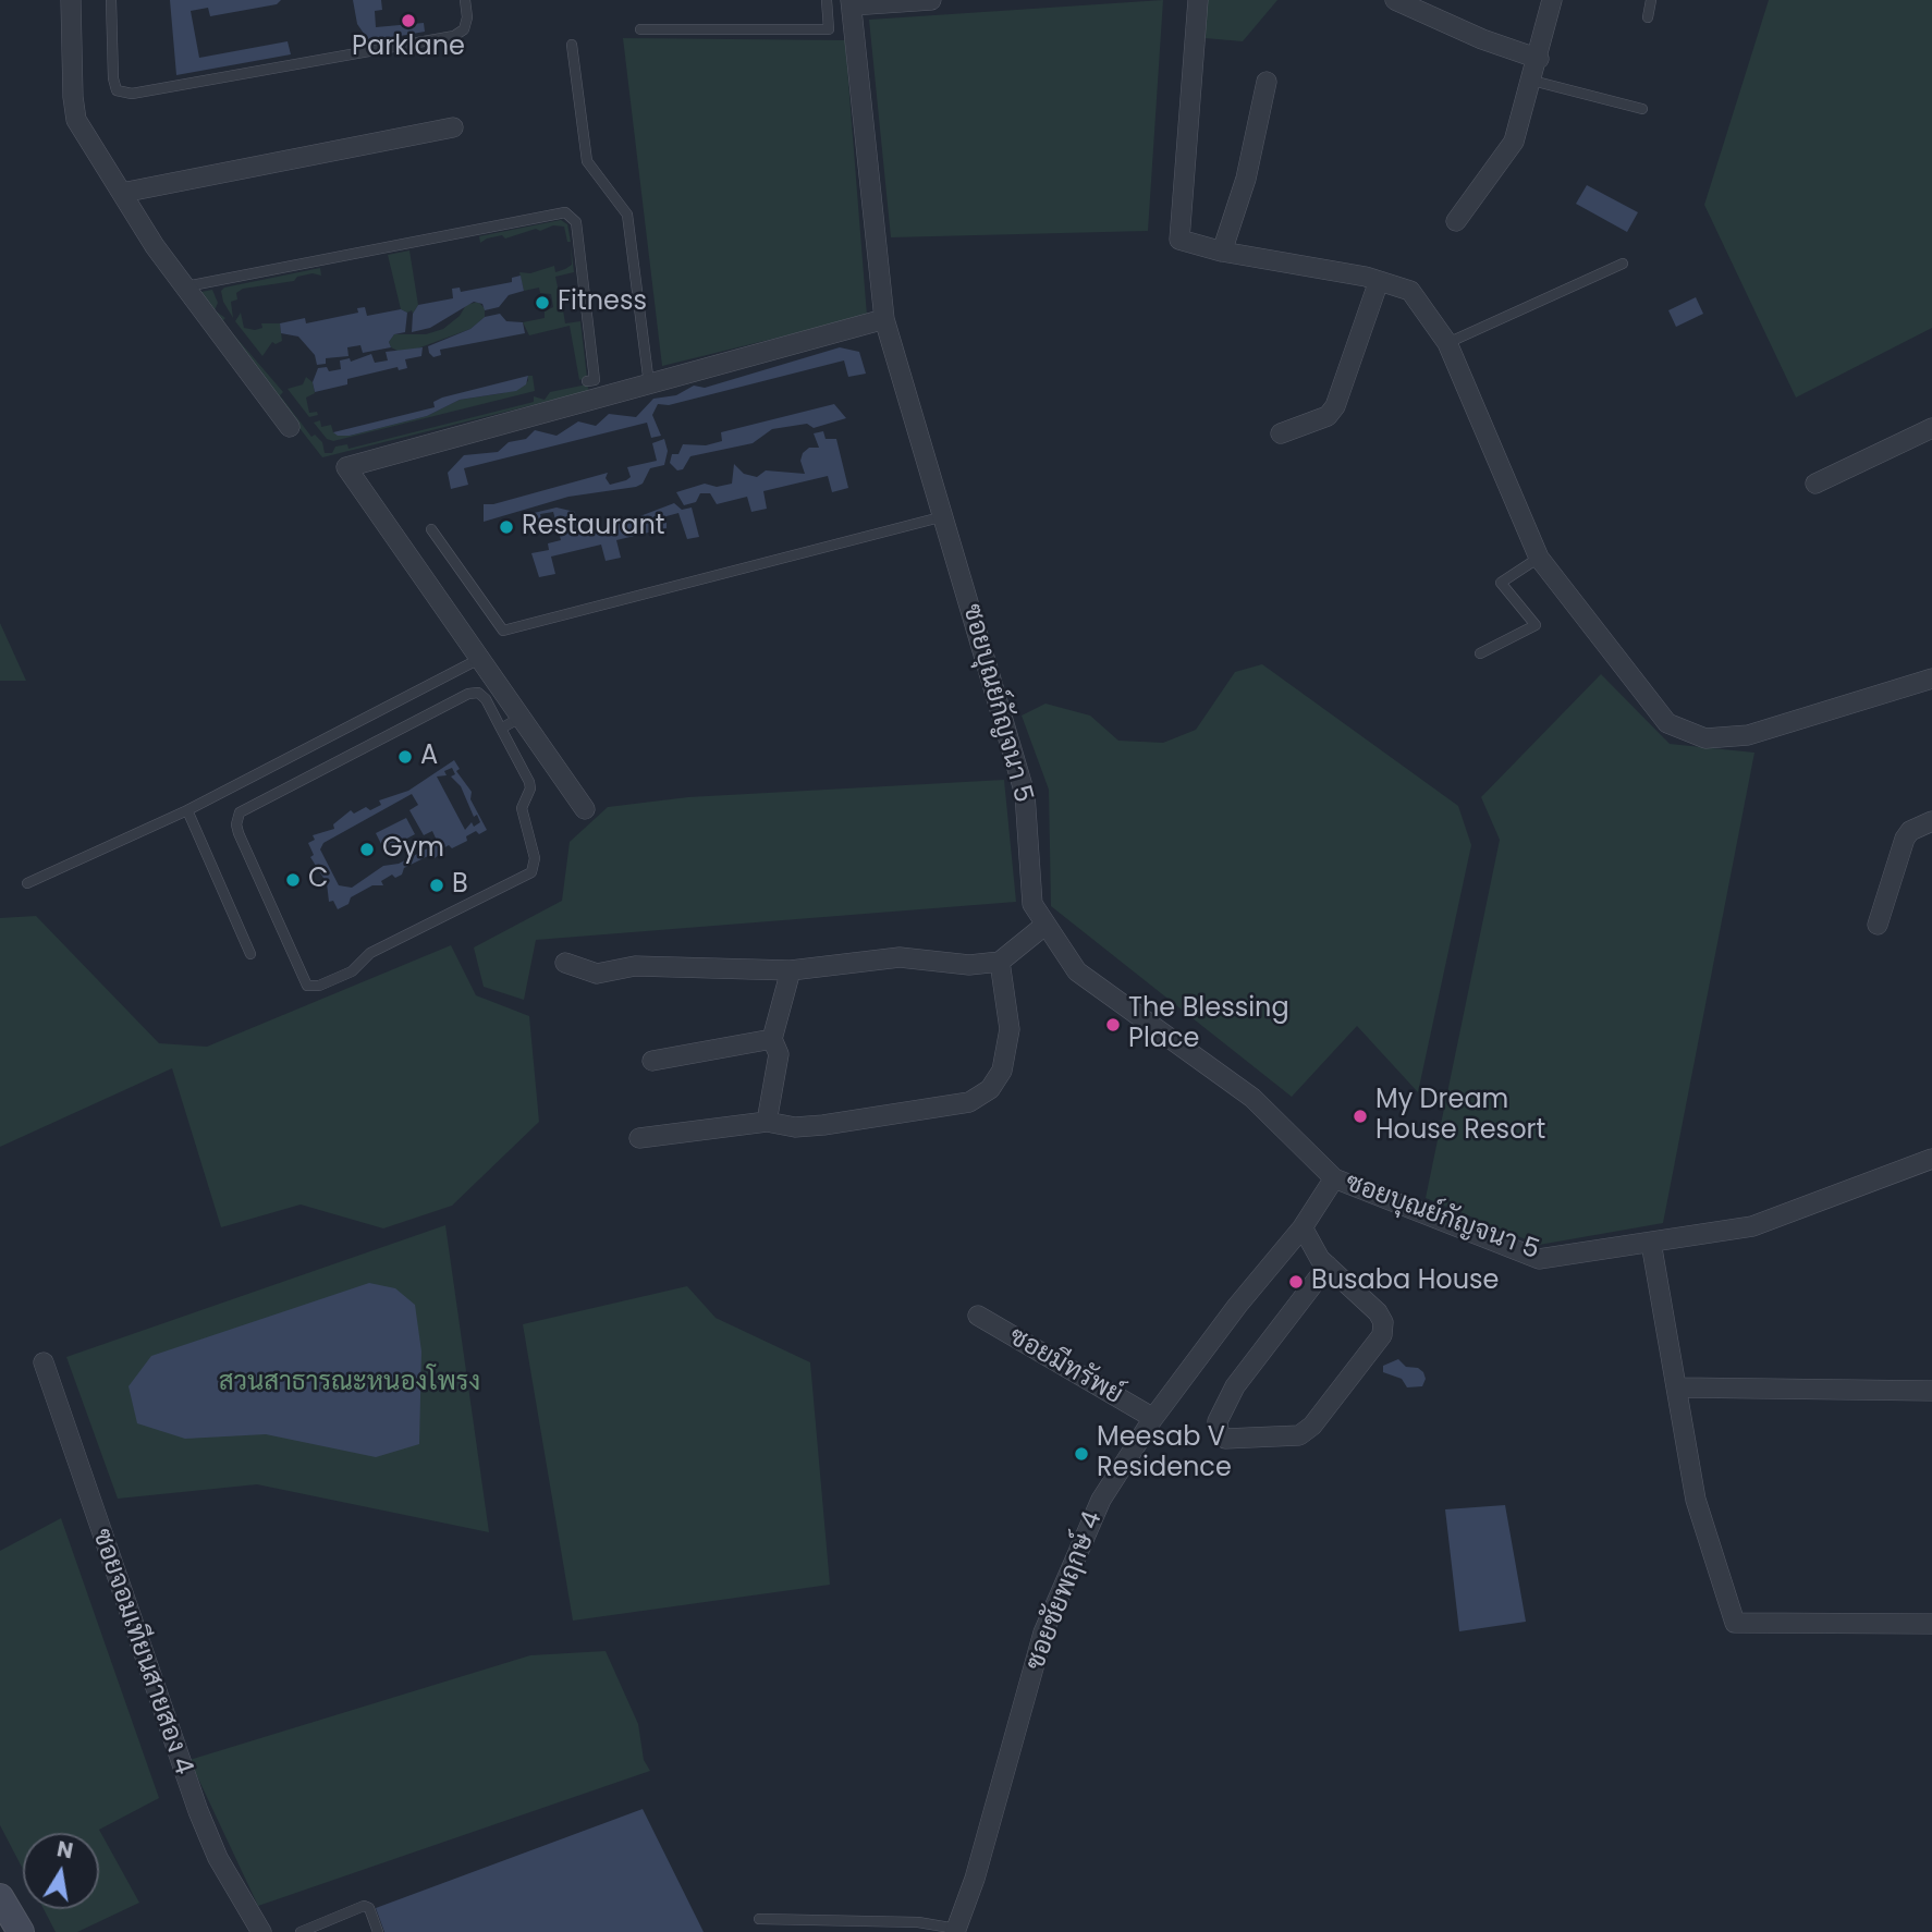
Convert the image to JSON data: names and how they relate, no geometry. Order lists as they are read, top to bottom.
{
  "streets": {
    "street": [
      "ซอยบุณย์กัญจนา 5",
      "ซอยมีทรัพย์",
      "ซอยชัยพฤกษ์ 4",
      "ซอยจอมเทียนสายสอง 4"
    ]
  },
  "crossings": [
    ["ซอยบุณย์กัญจนา 5", "ซอยชัยพฤกษ์ 4"],
    ["ซอยมีทรัพย์", "ซอยชัยพฤกษ์ 4"]
  ],
  "parks": ["สวนสาธารณะหนองโพรง"],
  "places": [
    "Parklane",
    "Fitness",
    "Restaurant",
    "A",
    "Gym",
    "C",
    "B",
    "The Blessing Place",
    "My Dream House Resort",
    "Busaba House",
    "Meesab V Residence"
  ],
  "north": "top"
}
